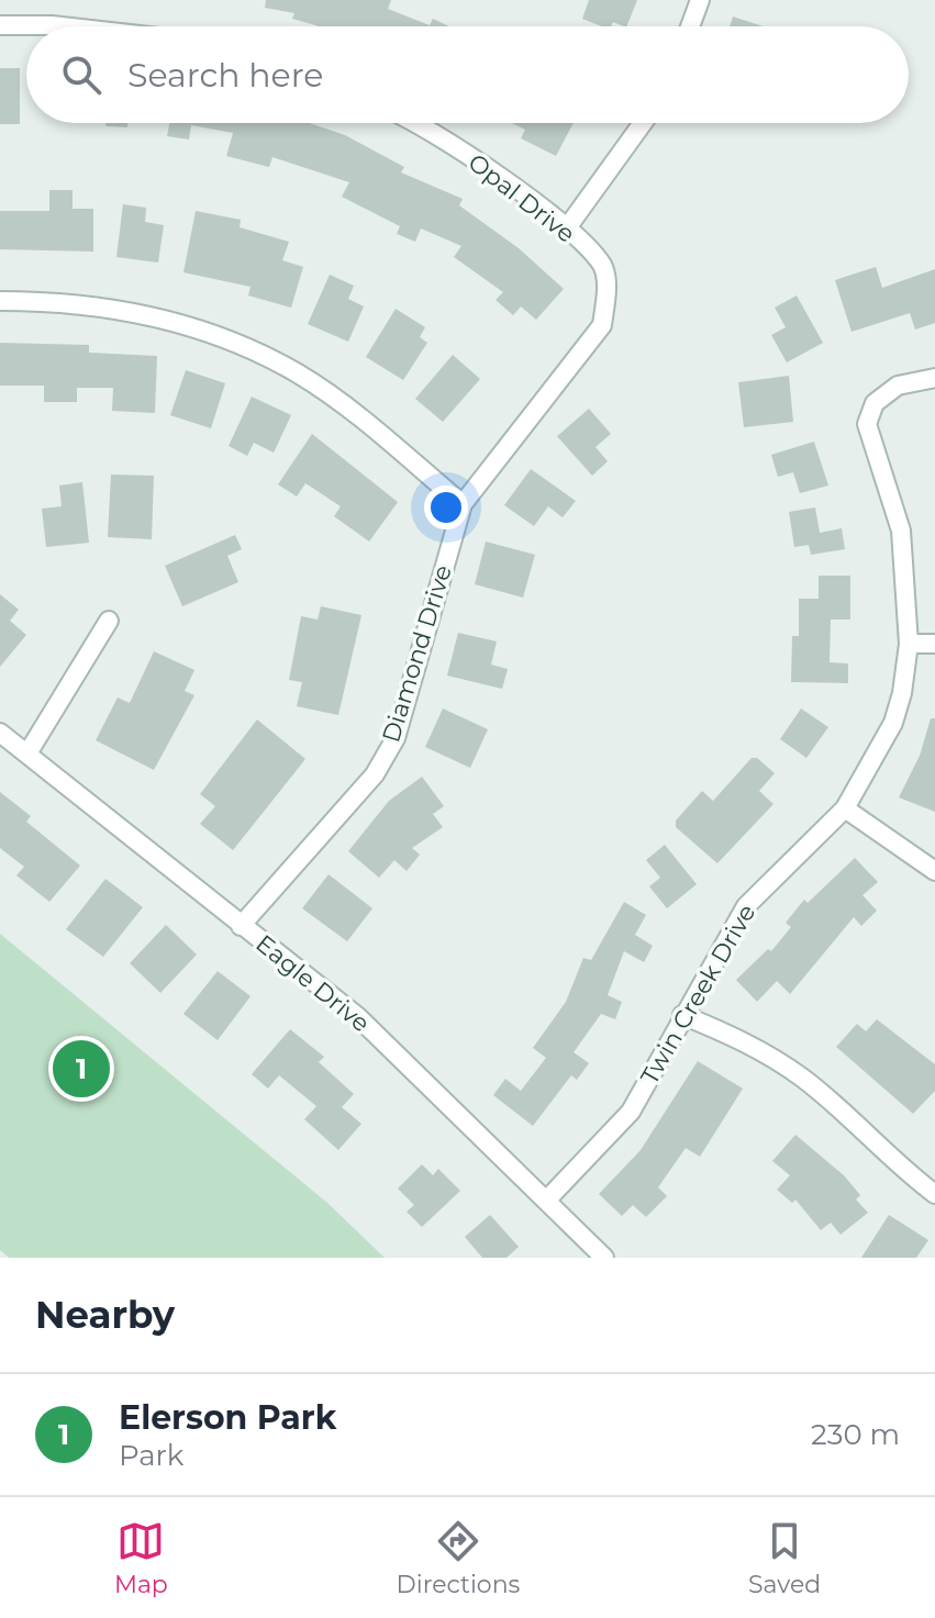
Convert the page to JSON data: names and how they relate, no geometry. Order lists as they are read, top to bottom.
{
  "streets": {
    "street": [
      "Opal Drive",
      "Diamond Drive",
      "Eagle Drive",
      "Twin Creek Drive"
    ]
  },
  "crossings": [
    ["Opal Drive", "Diamond Drive"],
    ["Diamond Drive", "Eagle Drive"],
    ["Eagle Drive", "Twin Creek Drive"]
  ],
  "page": {
    "search": "Search here",
    "pins": "1",
    "heading": "Nearby",
    "list": [
      {
        "mark": "1",
        "name": "Elerson Park",
        "note": "Park",
        "value": "230 m"
      }
    ],
    "nav": ["Map", "Directions", "Saved"]
  }
}
